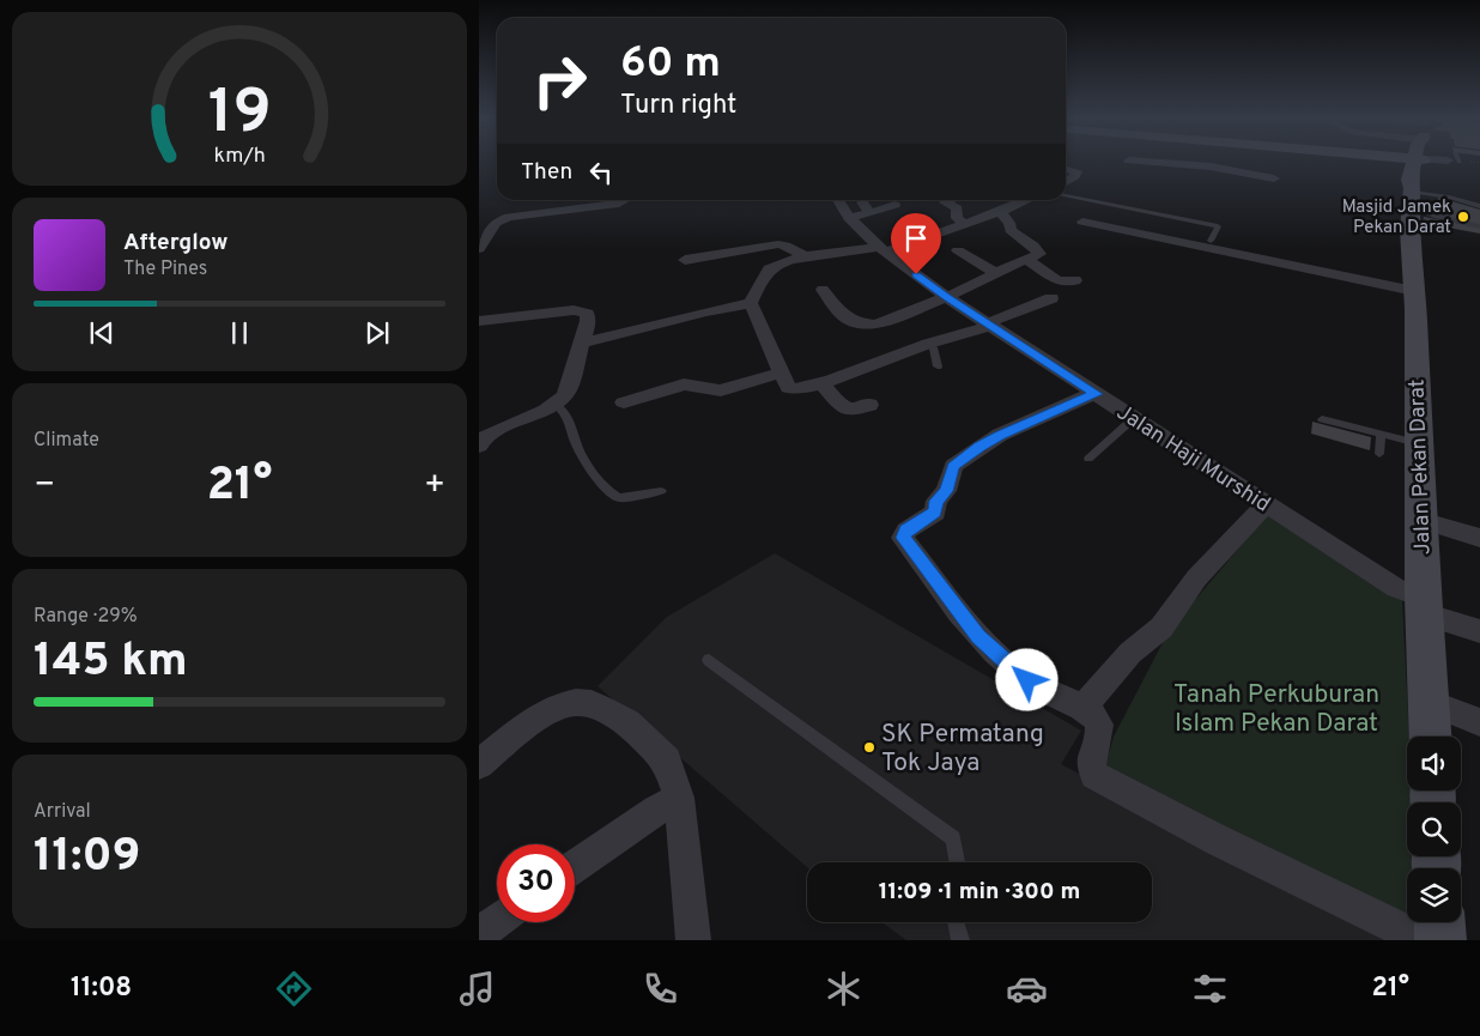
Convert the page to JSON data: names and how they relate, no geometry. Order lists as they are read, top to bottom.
{
  "streets": {
    "main road": ["Jalan Pekan Darat"],
    "street": ["Jalan Haji Murshid"]
  },
  "crossings": [
    ["Jalan Haji Murshid", "Jalan Pekan Darat"]
  ],
  "parks": ["Tanah Perkuburan Islam Pekan Darat"],
  "places": ["Masjid Jamek Pekan Darat", "SK Permatang Tok Jaya"],
  "page": {
    "turn": ["60 m", "Turn right"],
    "then": "Then",
    "song": ["Afterglow", "The Pines"],
    "tile": [
      "Climate",
      ["Range · 29%", "145 km"],
      ["Arrival", "11:09"]
    ],
    "heat": ["−", "21°", "+"],
    "limit": "30",
    "trip": "11:09 · 1 min · 300 m",
    "tabs": ["11:08", "21°"],
    "gauge": ["19", "km/h"]
  }
}
